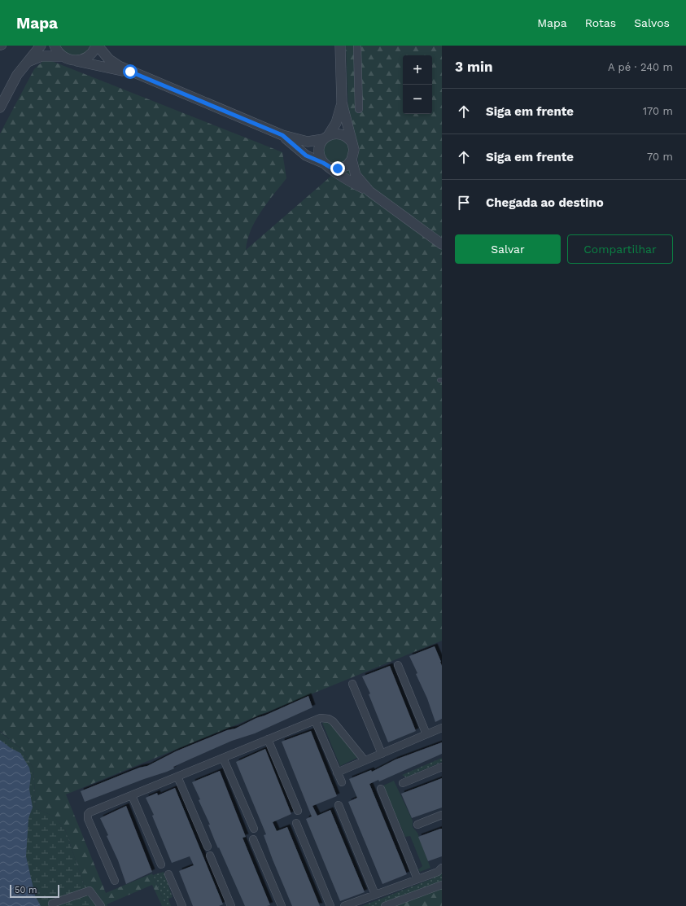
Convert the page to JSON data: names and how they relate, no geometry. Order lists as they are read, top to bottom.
{
  "scale_bar": "50 m",
  "page": {
    "header": "Mapa",
    "nav": ["Mapa", "Rotas", "Salvos"],
    "heading": ["3 min", "A pé · 240 m"],
    "map_buttons": ["+", "−"],
    "list": [
      ["Siga em frente", "170 m"],
      ["Siga em frente", "70 m"],
      "Chegada ao destino"
    ],
    "buttons": ["Salvar", "Compartilhar"],
    "scale": "50 m"
  }
}
